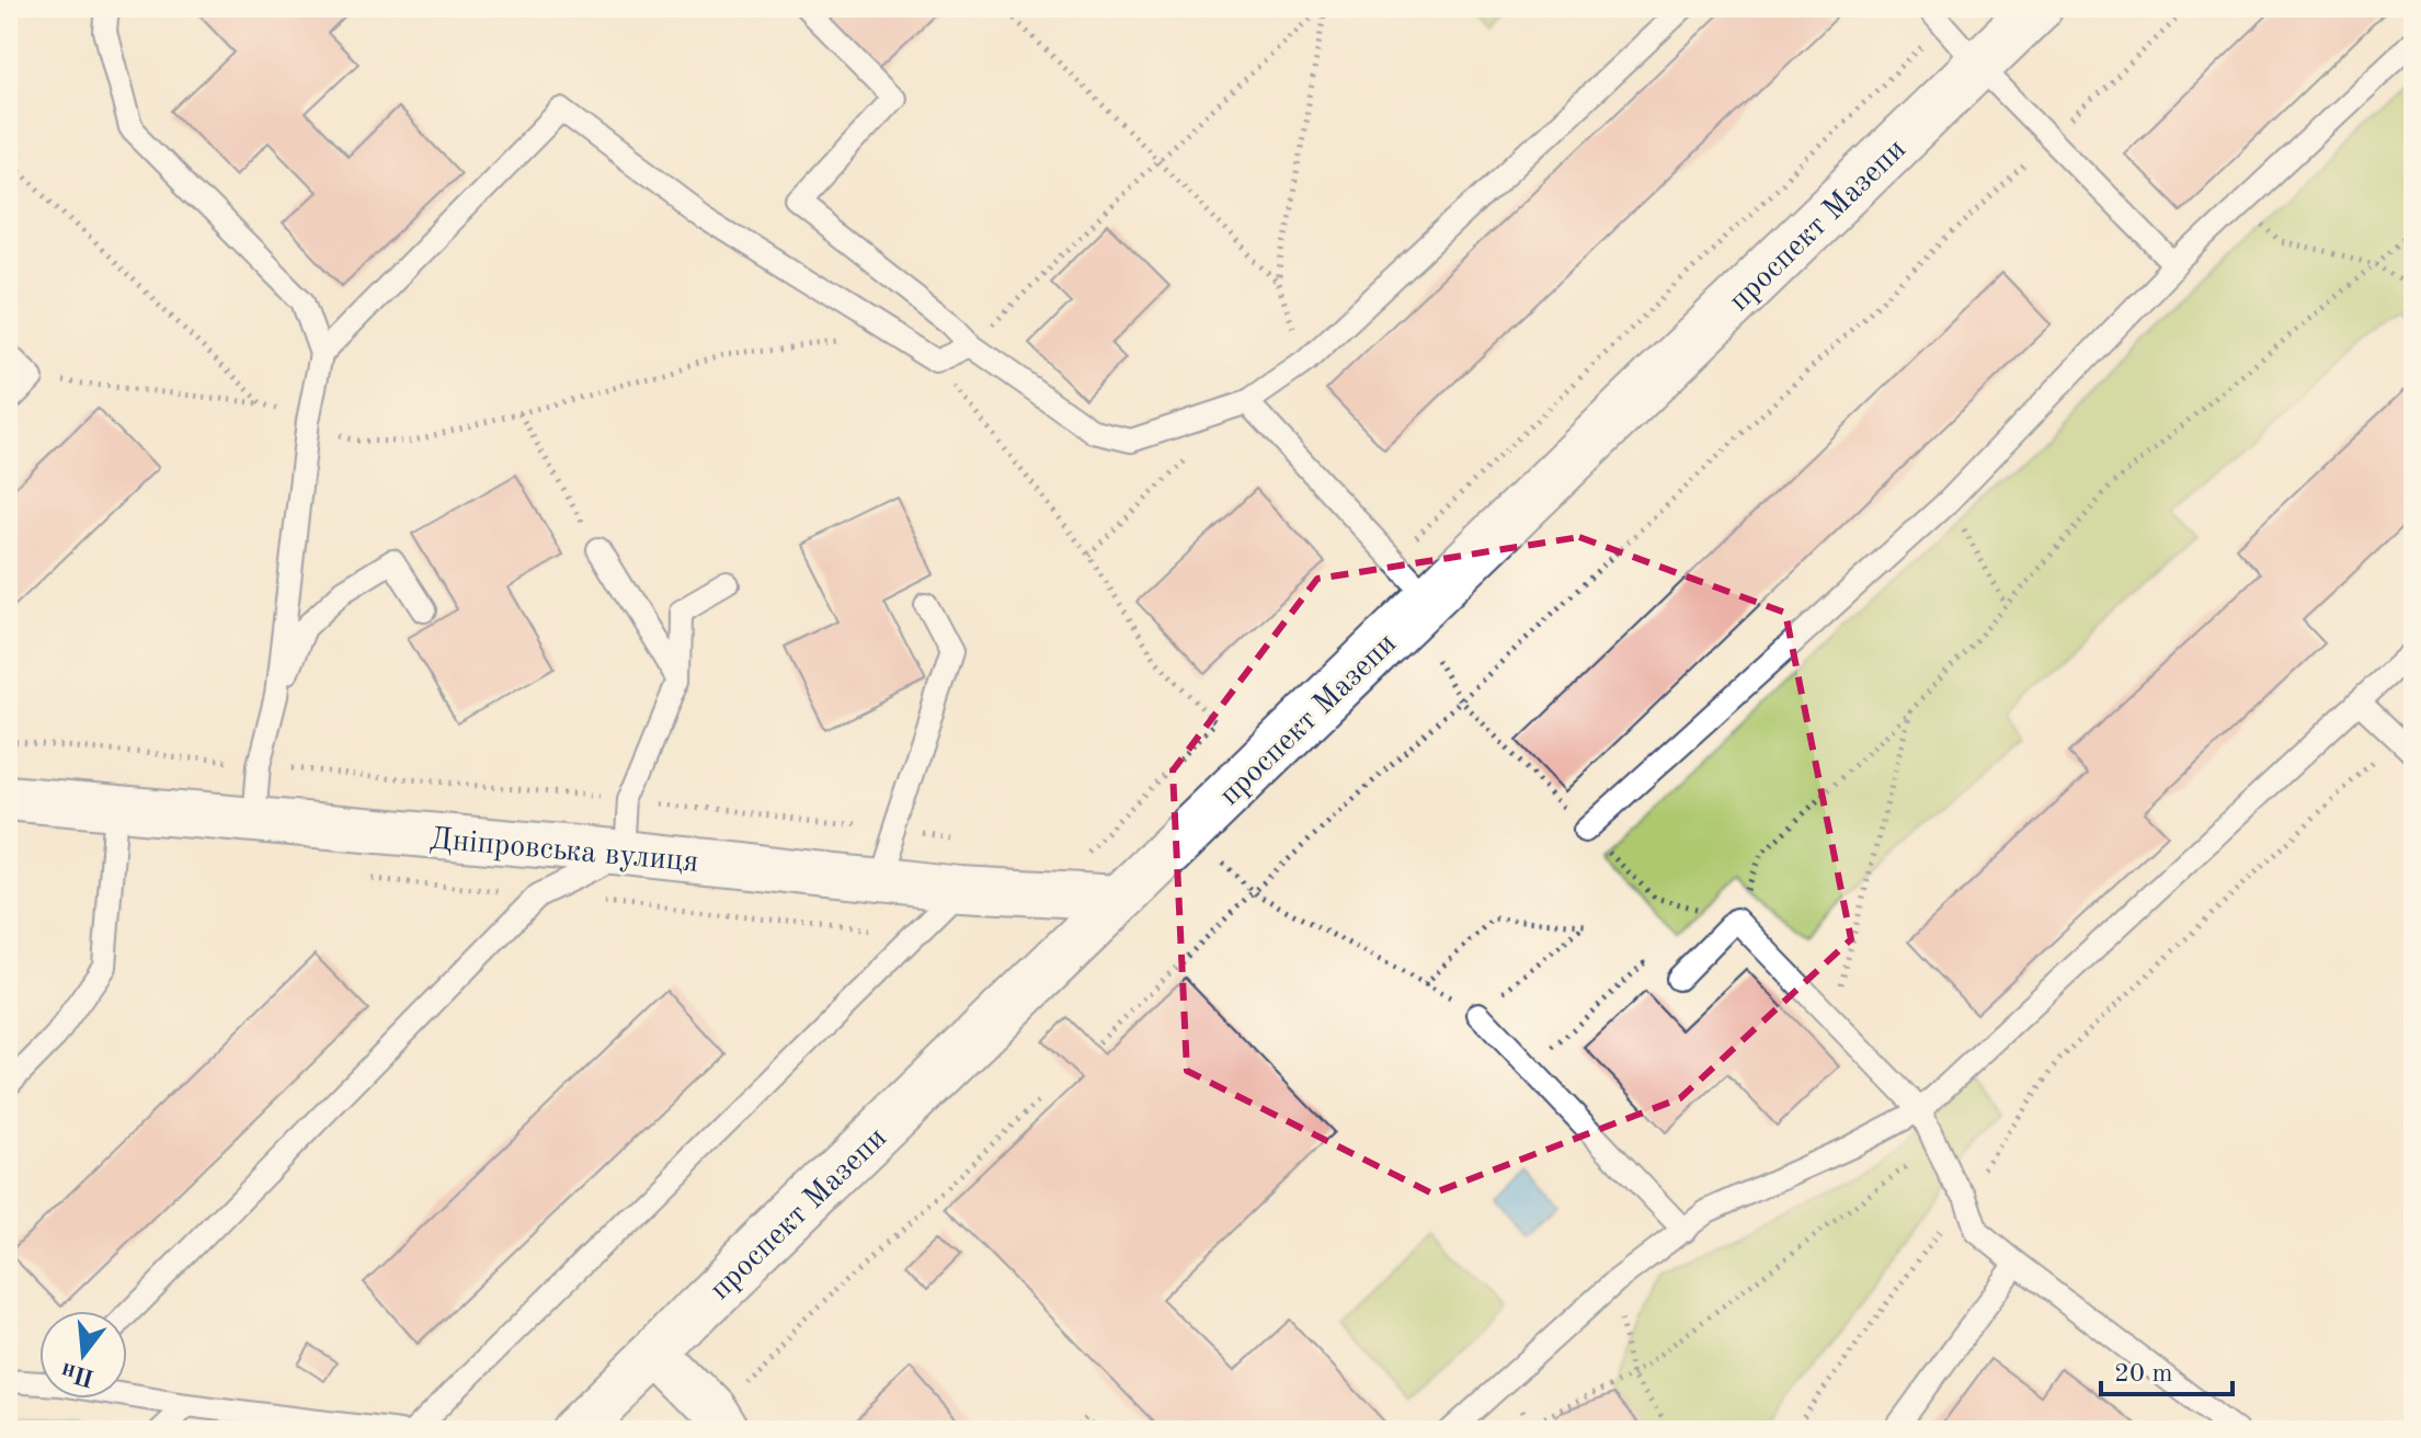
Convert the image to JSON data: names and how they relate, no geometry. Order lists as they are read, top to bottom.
{
  "streets": {
    "street": ["проспект Мазепи", "Дніпровська вулиця"]
  },
  "crossings": [
    ["проспект Мазепи", "Дніпровська вулиця"]
  ],
  "scale_bar": "20 m",
  "north": "bottom"
}
